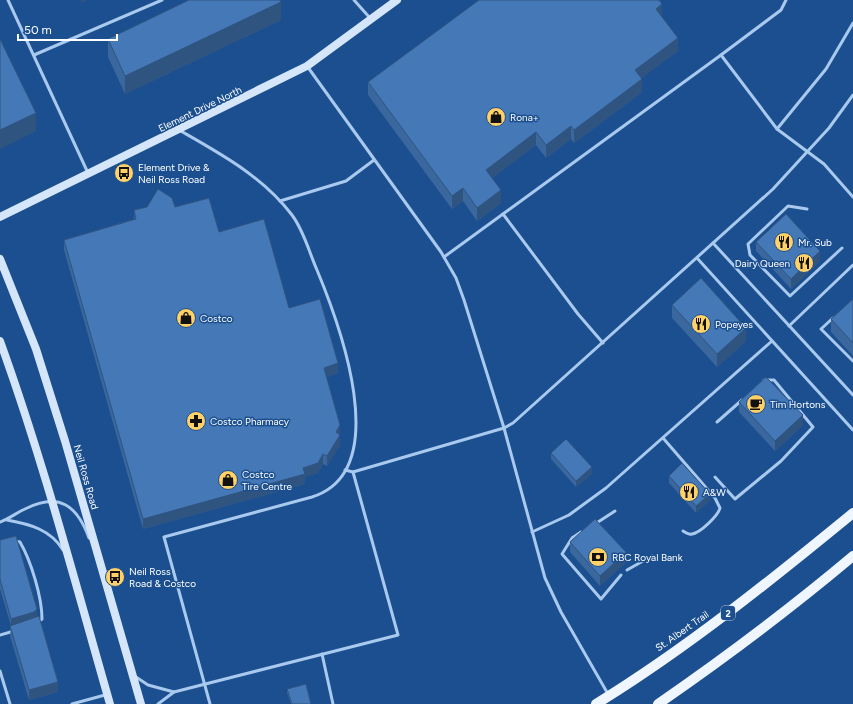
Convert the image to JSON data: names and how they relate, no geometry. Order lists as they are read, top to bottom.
{
  "streets": {
    "main road": [
      "Element Drive North",
      "Neil Ross Road",
      "2",
      "St. Albert Trail"
    ]
  },
  "places": {
    "shop": ["Rona+", "Costco", "Costco Tire Centre"],
    "bus stop": ["Element Drive & Neil Ross Road", "Neil Ross Road & Costco"],
    "restaurant": [
      "Mr. Sub",
      "Dairy Queen",
      "Popeyes",
      "A&W"
    ],
    "cafe": ["Tim Hortons"],
    "pharmacy": ["Costco Pharmacy"],
    "bank": ["RBC Royal Bank"]
  },
  "scale_bar": "50 m"
}
